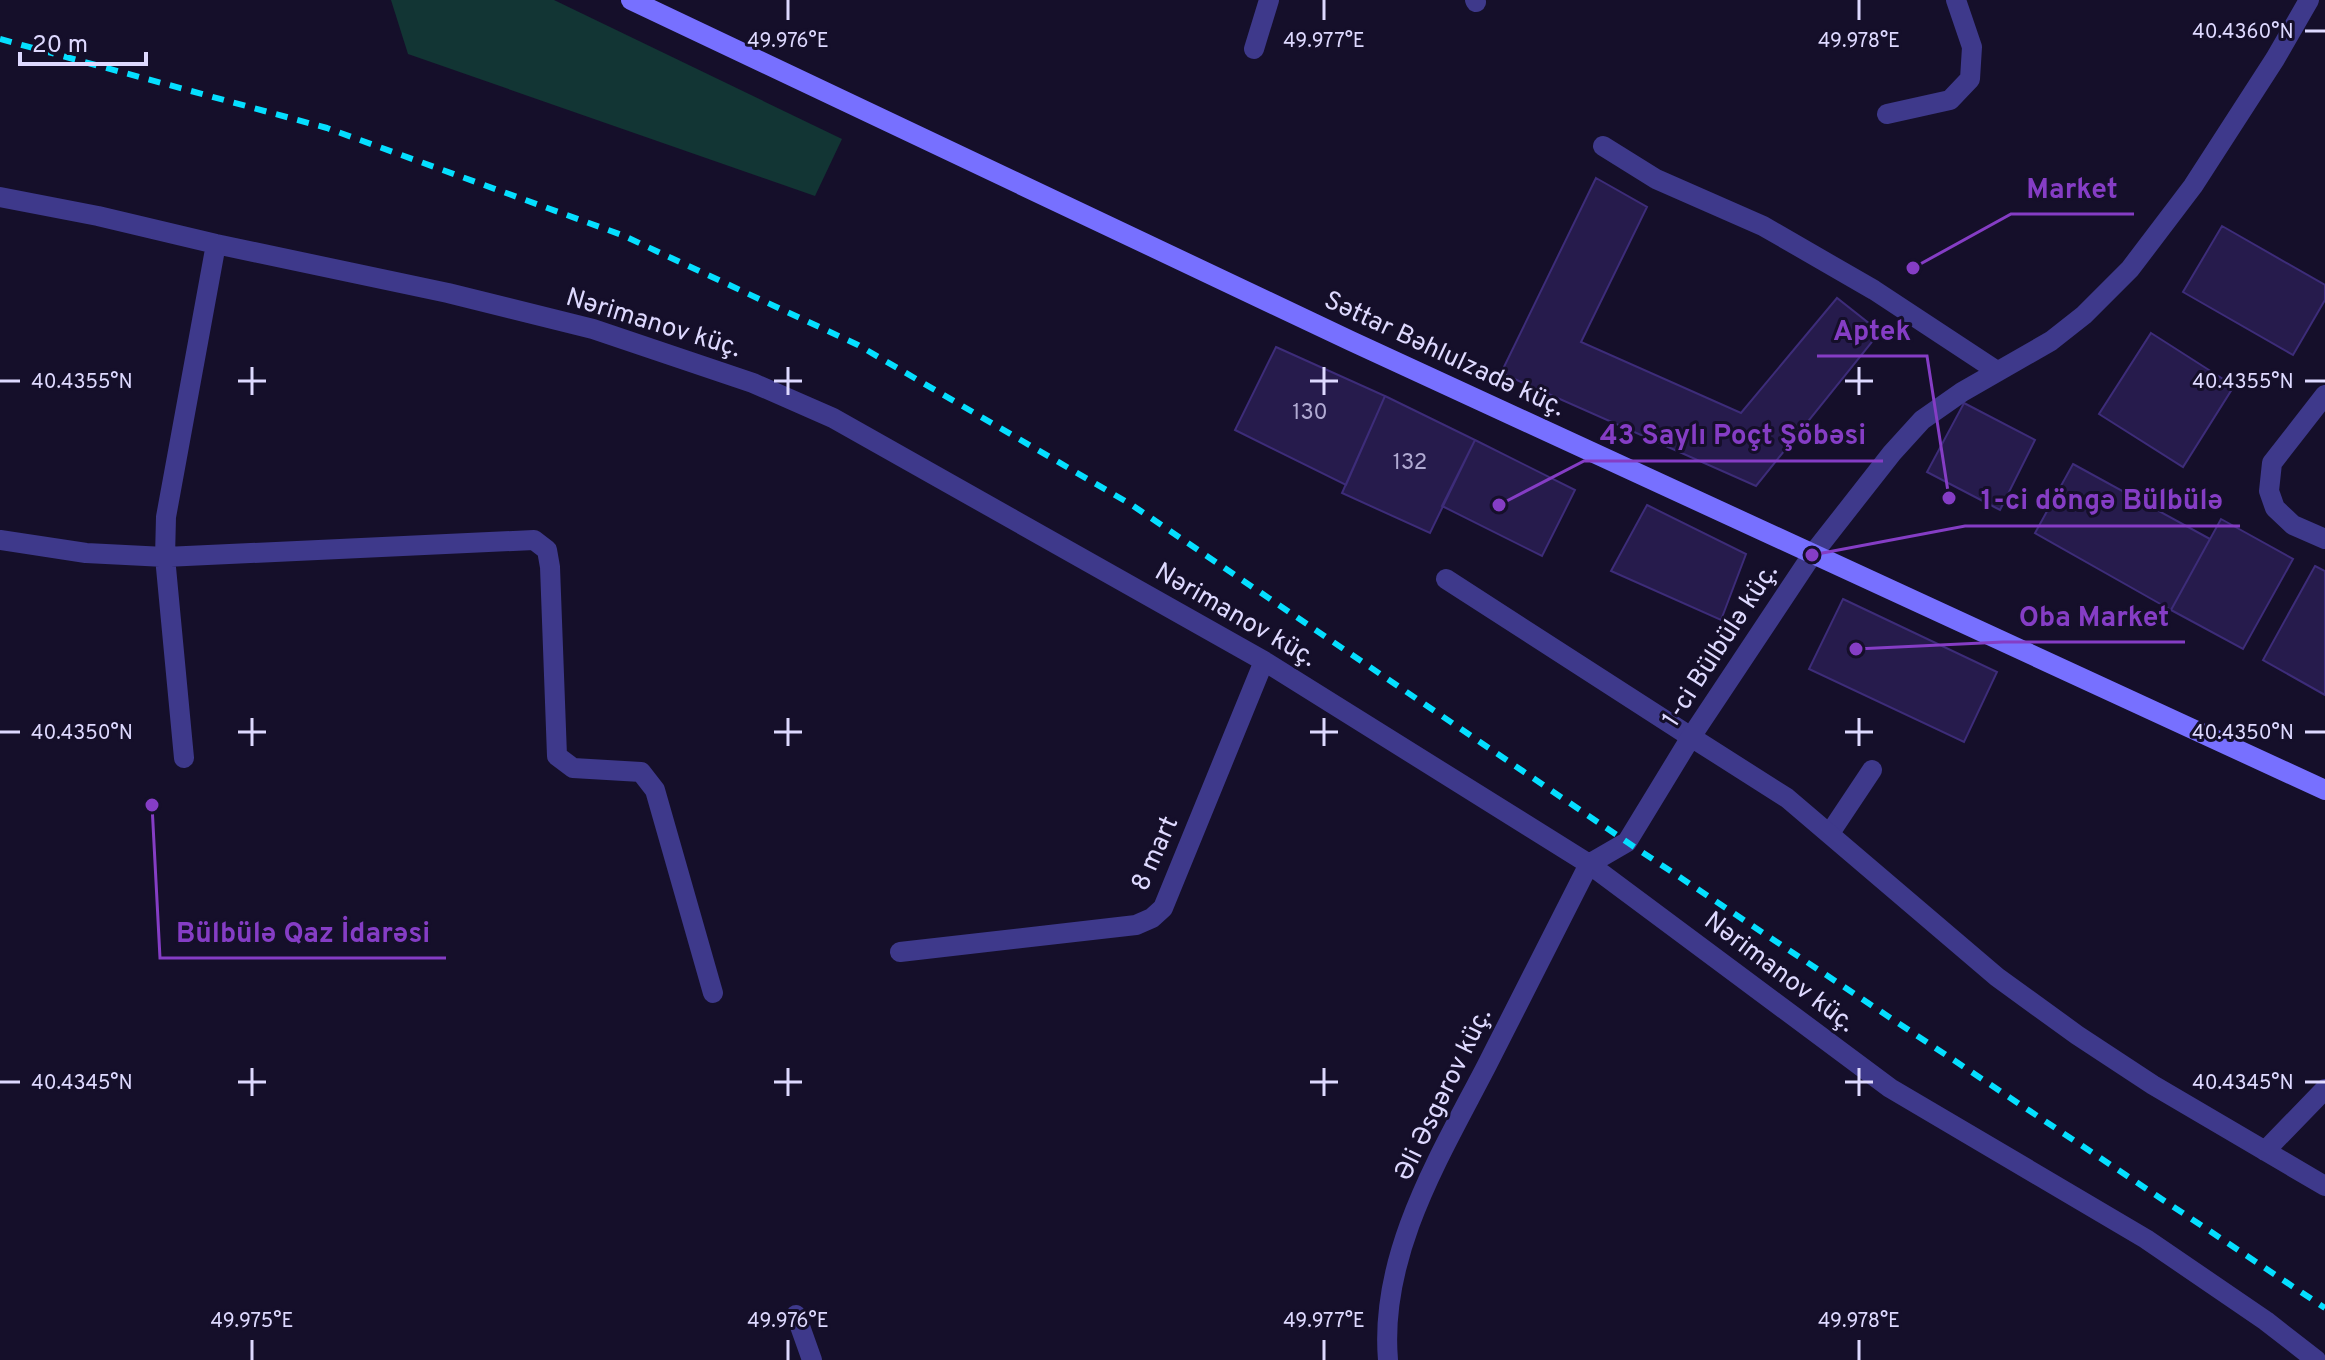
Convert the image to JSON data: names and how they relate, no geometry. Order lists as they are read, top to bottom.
{
  "streets": {
    "main road": ["Səttar Bəhlulzadə küç."],
    "street": [
      "Nərimanov küç.",
      "1-ci Bülbülə küç.",
      "8 mart",
      "Əli Əsgərov küç."
    ]
  },
  "crossings": [
    ["Nərimanov küç.", "1-ci Bülbülə küç."],
    ["Nərimanov küç.", "8 mart"],
    ["Nərimanov küç.", "Əli Əsgərov küç."],
    ["Səttar Bəhlulzadə küç.", "1-ci Bülbülə küç."],
    ["1-ci Bülbülə küç.", "Əli Əsgərov küç."]
  ],
  "places": [
    "Market",
    "Aptek",
    "43 Saylı Poçt Şöbəsi",
    "1-ci döngə Bülbülə",
    "Oba Market",
    "Bülbülə Qaz İdarəsi"
  ],
  "house_numbers": ["130", "132"],
  "scale_bar": "20 m",
  "coordinates": [
    "40.4360°N",
    "49.976°E",
    "49.977°E",
    "49.978°E",
    "40.4355°N",
    "40.4350°N",
    "40.4345°N",
    "49.975°E"
  ]
}
